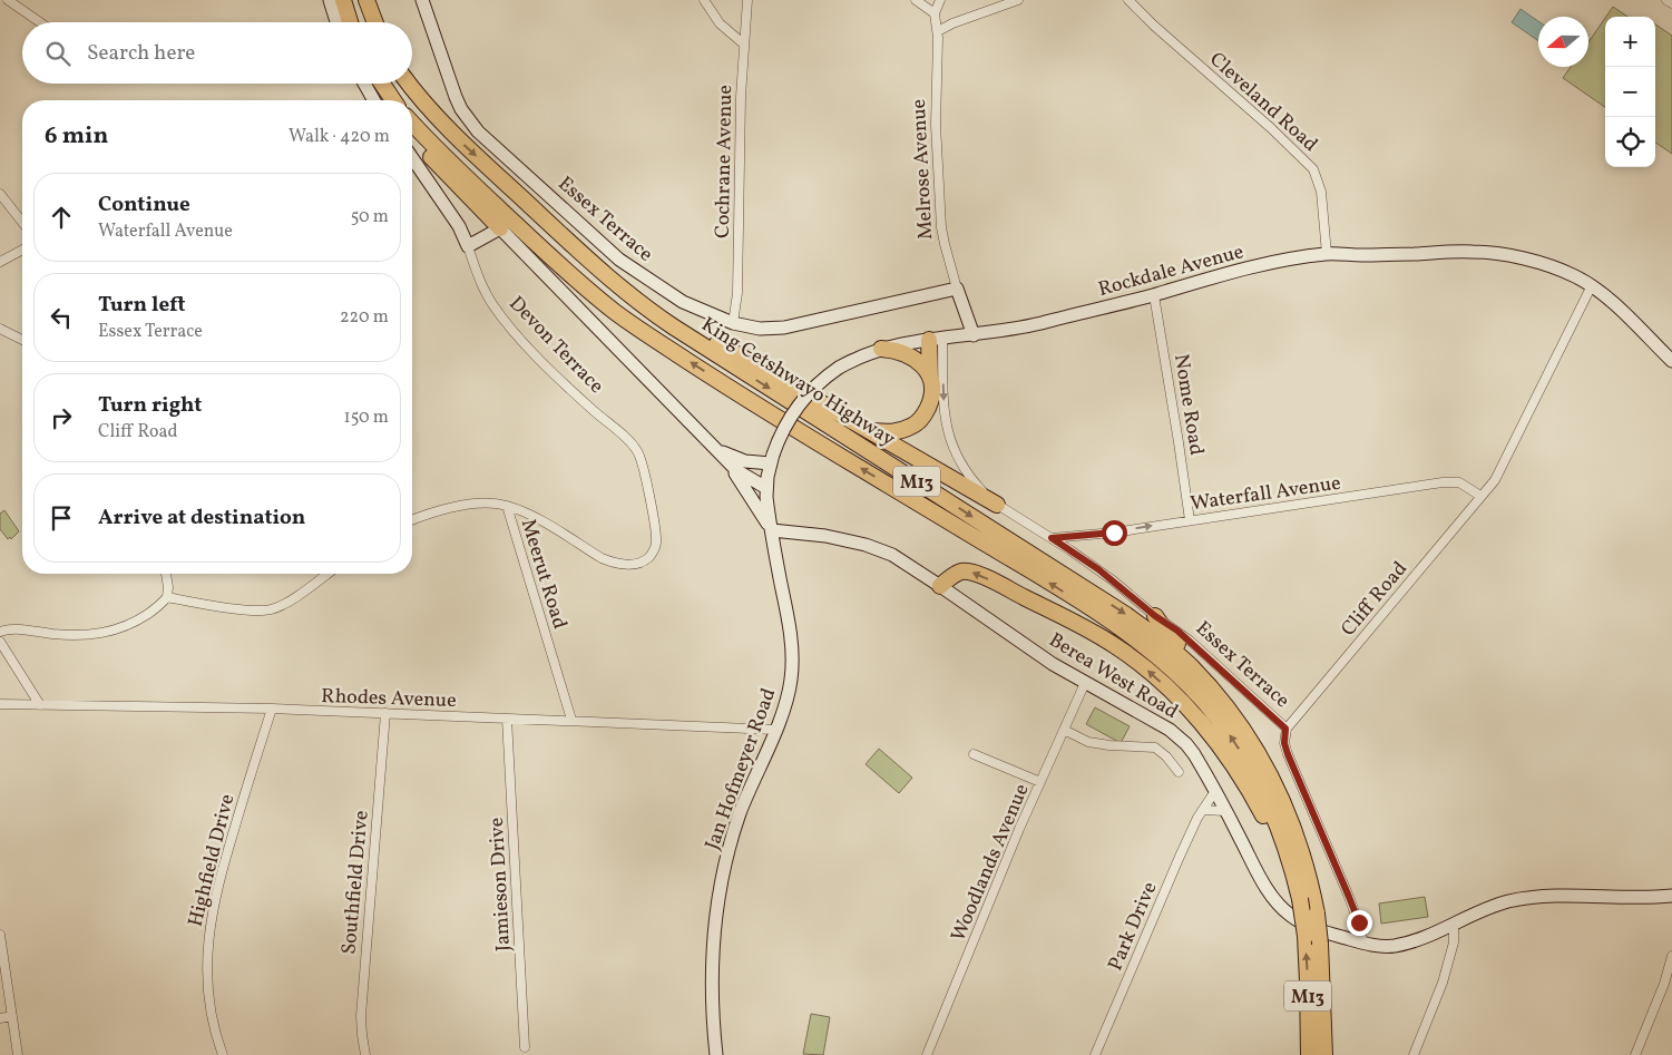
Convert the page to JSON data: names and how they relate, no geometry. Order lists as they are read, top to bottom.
{
  "streets": {
    "highway": ["King Cetshwayo Highway", "M13"],
    "street": [
      "Cleveland Road",
      "Cochrane Avenue",
      "Melrose Avenue",
      "Essex Terrace",
      "Rockdale Avenue",
      "Devon Terrace",
      "Nome Road",
      "Waterfall Avenue",
      "Meerut Road",
      "Cliff Road",
      "Berea West Road",
      "Rhodes Avenue",
      "Jan Hofmeyer Road",
      "Highfield Drive",
      "Woodlands Avenue",
      "Southfield Drive",
      "Jamieson Drive",
      "Park Drive"
    ]
  },
  "crossings": [
    ["Cleveland Road", "Rockdale Avenue"],
    ["Cochrane Avenue", "Essex Terrace"],
    ["Melrose Avenue", "Essex Terrace"],
    ["Melrose Avenue", "Rockdale Avenue"],
    ["Essex Terrace", "Rockdale Avenue"],
    ["Essex Terrace", "Waterfall Avenue"],
    ["Essex Terrace", "Cliff Road"],
    ["Rockdale Avenue", "Nome Road"],
    ["Rockdale Avenue", "Cliff Road"],
    ["Rockdale Avenue", "Berea West Road"],
    ["Rockdale Avenue", "Jan Hofmeyer Road"],
    ["Devon Terrace", "Meerut Road"],
    ["Nome Road", "Waterfall Avenue"],
    ["Waterfall Avenue", "Cliff Road"],
    ["Meerut Road", "Rhodes Avenue"],
    ["Berea West Road", "Jan Hofmeyer Road"],
    ["Berea West Road", "Woodlands Avenue"],
    ["Berea West Road", "Park Drive"],
    ["Rhodes Avenue", "Jan Hofmeyer Road"],
    ["Rhodes Avenue", "Highfield Drive"],
    ["Rhodes Avenue", "Southfield Drive"],
    ["Rhodes Avenue", "Jamieson Drive"]
  ],
  "north": "left",
  "page": {
    "map_buttons": ["+", "−"],
    "search": "Search here",
    "heading": ["6 min", "Walk · 420 m"],
    "list": [
      ["Continue", "Waterfall Avenue", "50 m"],
      ["Turn left", "Essex Terrace", "220 m"],
      ["Turn right", "Cliff Road", "150 m"],
      "Arrive at destination"
    ]
  }
}
